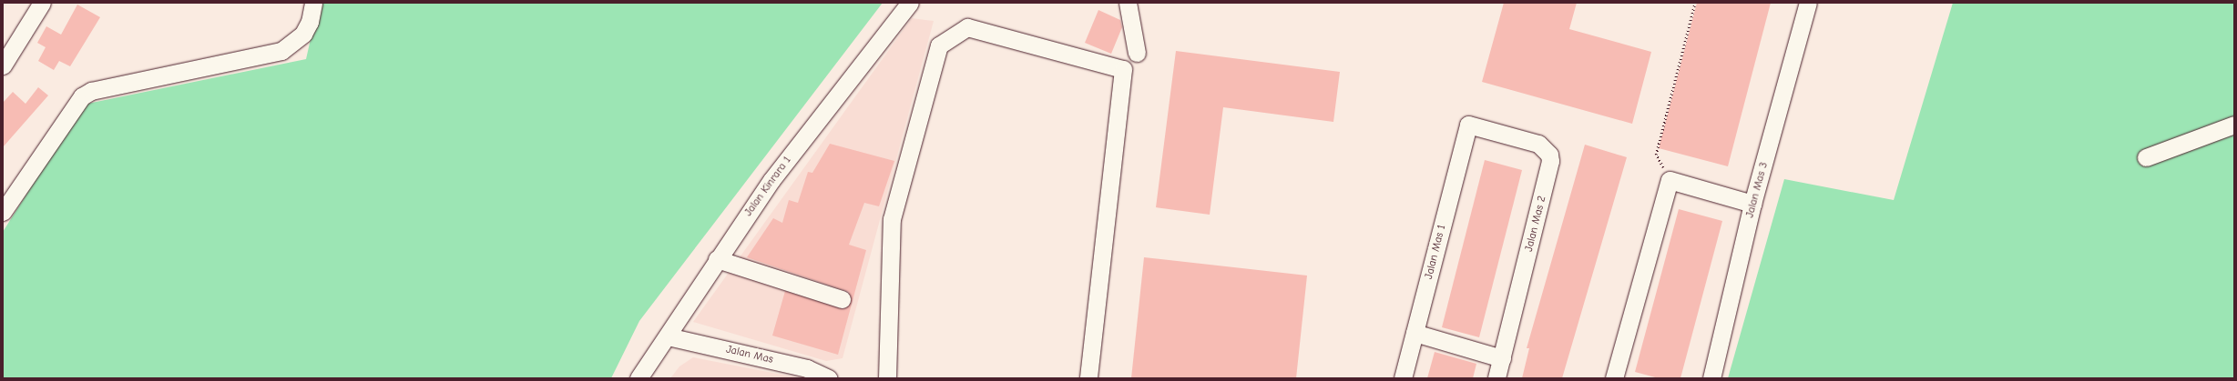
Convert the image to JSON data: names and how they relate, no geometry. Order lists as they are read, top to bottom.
{
  "streets": {
    "street": [
      "Jalan Kinrara 1",
      "Jalan Mas 3",
      "Jalan Mas 2",
      "Jalan Mas 1",
      "Jalan Mas"
    ]
  },
  "crossings": [
    ["Jalan Kinrara 1", "Jalan Mas"],
    ["Jalan Mas 2", "Jalan Mas 1"]
  ]
}
